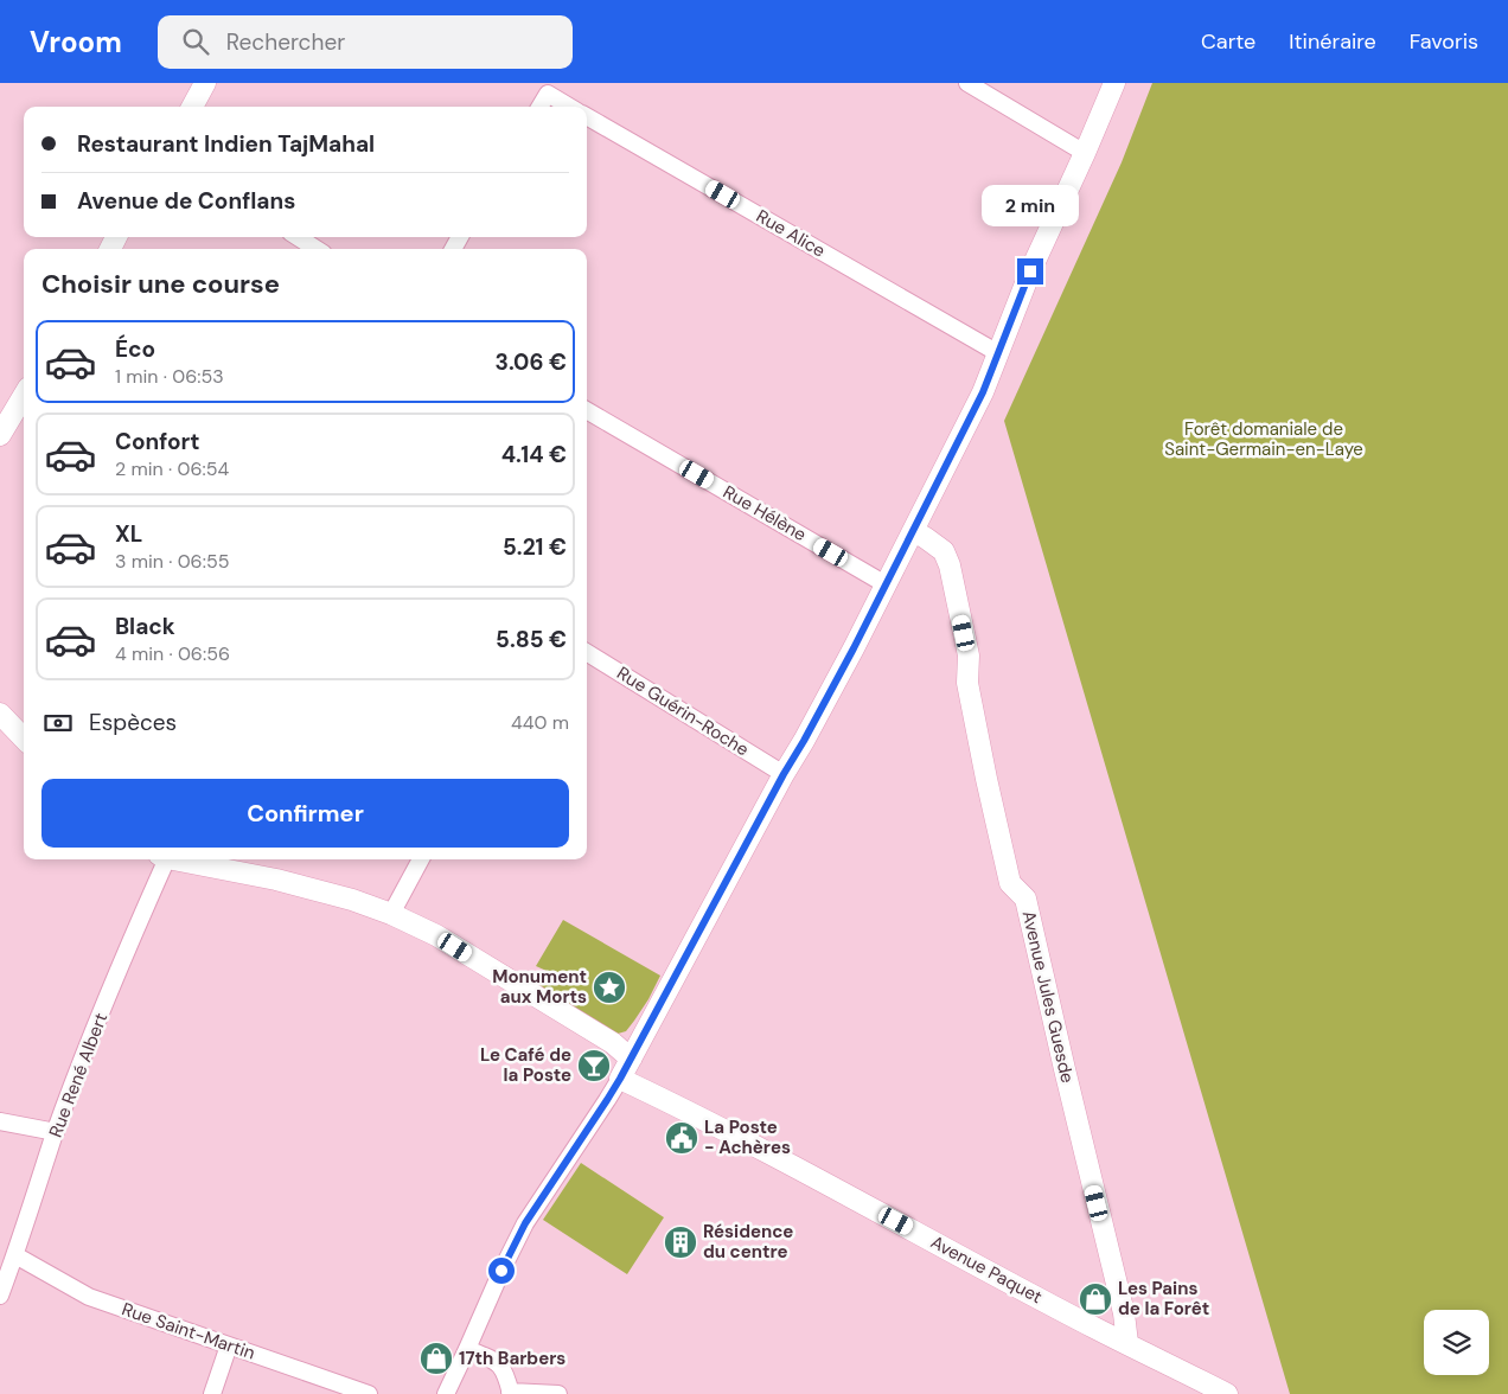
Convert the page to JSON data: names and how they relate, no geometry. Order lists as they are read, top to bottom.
{
  "streets": {
    "street": [
      "Rue Alice",
      "Rue Hélène",
      "Rue Guérin-Roche",
      "Avenue Jules Guesde",
      "Rue René Albert",
      "Avenue Paquet",
      "Rue Saint-Martin"
    ]
  },
  "crossings": [
    ["Avenue Jules Guesde", "Avenue Paquet"],
    ["Rue René Albert", "Rue Saint-Martin"]
  ],
  "parks": ["Forêt domaniale de Saint-Germain-en-Laye"],
  "places": {
    "place": ["Monument aux Morts"],
    "bar": ["Le Café de la Poste"],
    "public building": ["La Poste - Achères"],
    "building": ["Résidence du centre"],
    "shop": ["Les Pains de la Forêt", "17th Barbers"]
  },
  "page": {
    "header": "Vroom",
    "search": "Rechercher",
    "nav": ["Carte", "Itinéraire", "Favoris"],
    "banner": ["Restaurant Indien TajMahal", "Avenue de Conflans"],
    "bubble": "2 min",
    "heading": "Choisir une course",
    "list": [
      {
        "name": "Éco",
        "note": "1 min · 06:53",
        "value": "3.06 €"
      },
      {
        "name": "Confort",
        "note": "2 min · 06:54",
        "value": "4.14 €"
      },
      {
        "name": "XL",
        "note": "3 min · 06:55",
        "value": "5.21 €"
      },
      {
        "name": "Black",
        "note": "4 min · 06:56",
        "value": "5.85 €"
      }
    ],
    "pay": ["Espèces", "440 m"],
    "buttons": "Confirmer"
  }
}
